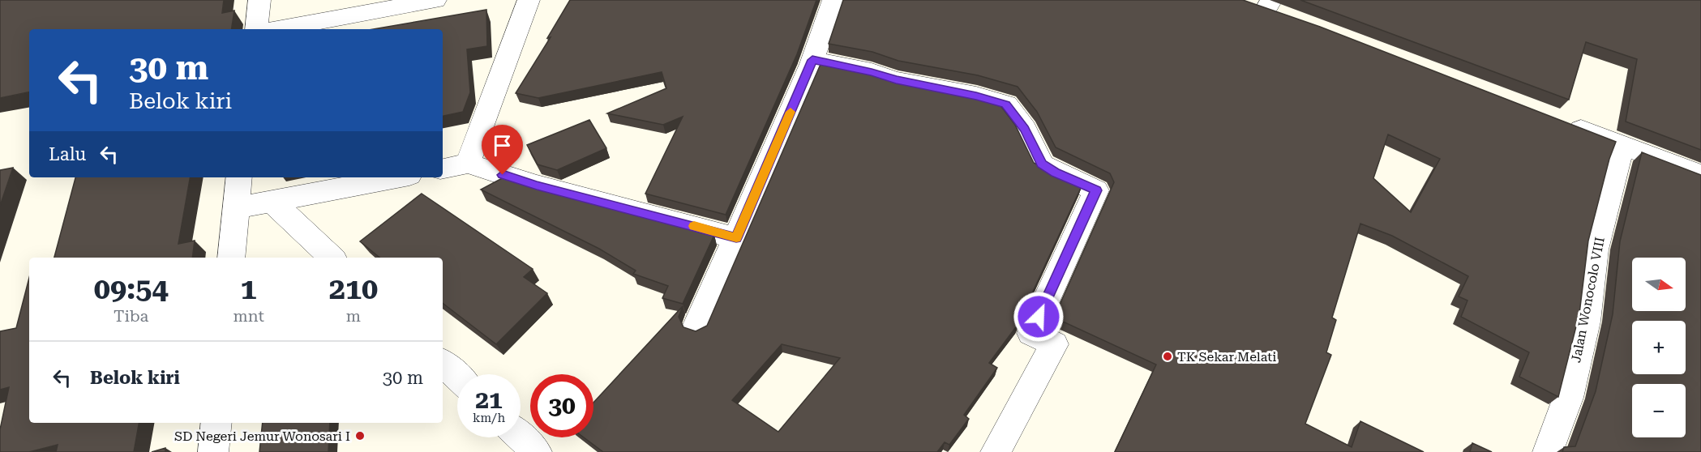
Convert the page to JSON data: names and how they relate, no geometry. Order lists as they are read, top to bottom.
{
  "streets": {
    "street": ["Jalan Wonocolo VIII"]
  },
  "places": ["TK Sekar Melati", "SD Negeri Jemur Wonosari I"],
  "north": "right",
  "page": {
    "turn": ["30 m", "Belok kiri"],
    "then": "Lalu",
    "map_buttons": ["+", "−"],
    "eta": [
      "09:54",
      "Tiba",
      "1",
      "mnt",
      "210",
      "m"
    ],
    "list": [
      {
        "name": "Belok kiri",
        "value": "30 m"
      }
    ],
    "speed": "21 km/h",
    "limit": "30"
  }
}
